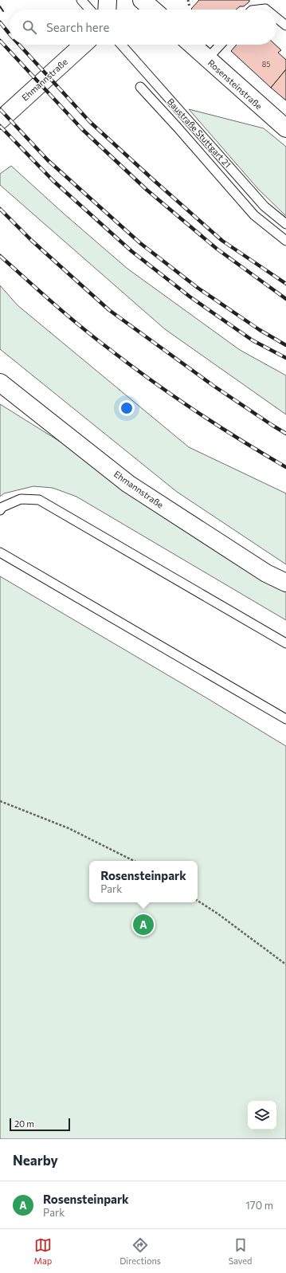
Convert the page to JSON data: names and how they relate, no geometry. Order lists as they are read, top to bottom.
{
  "streets": {
    "street": ["Ehmannstraße", "Rosensteinstraße"],
    "lane": ["Baustraße Stuttgart 21"]
  },
  "house_numbers": ["85"],
  "scale_bar": "20 m",
  "page": {
    "search": "Search here",
    "popup": ["Rosensteinpark", "Park"],
    "pins": "A",
    "scale": "20 m",
    "heading": "Nearby",
    "list": [
      {
        "mark": "A",
        "name": "Rosensteinpark",
        "note": "Park",
        "value": "170 m"
      }
    ],
    "nav": ["Map", "Directions", "Saved"]
  }
}
